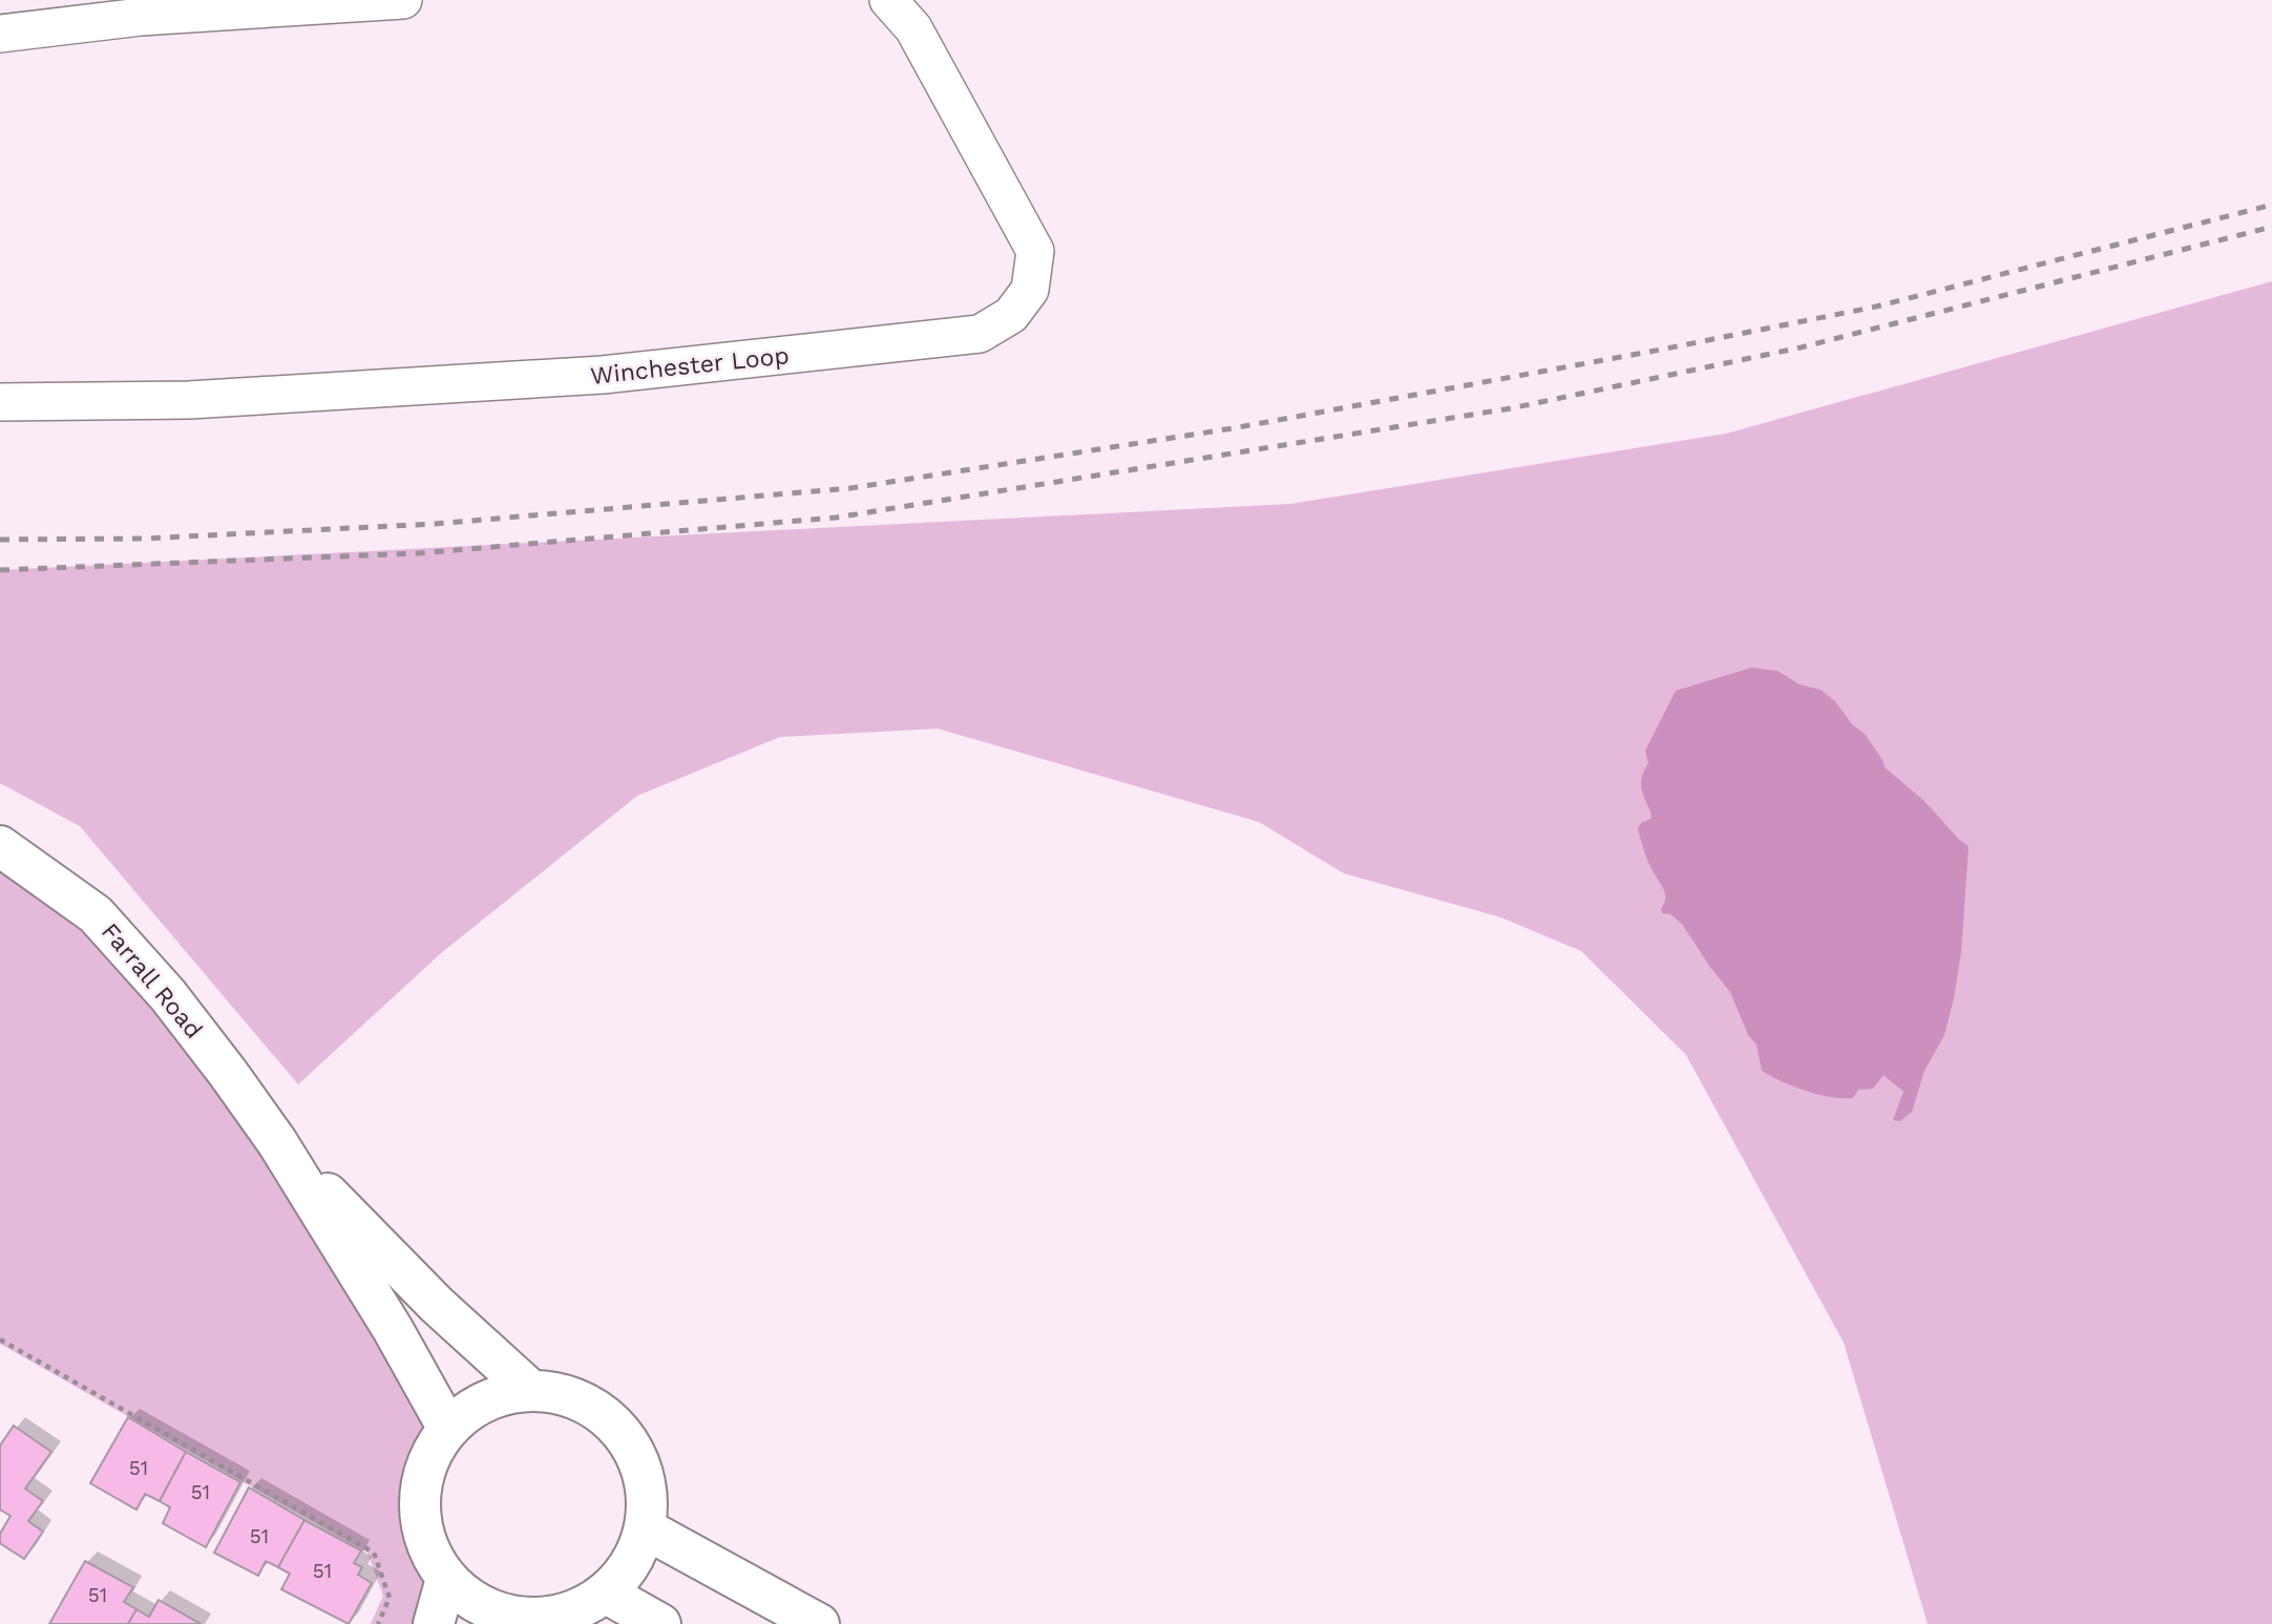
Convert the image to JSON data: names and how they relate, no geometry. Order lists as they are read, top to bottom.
{
  "streets": {
    "main road": ["Farrall Road"],
    "street": ["Winchester Loop"]
  },
  "house_numbers": [
    "51",
    "51",
    "51",
    "51",
    "51"
  ]
}
